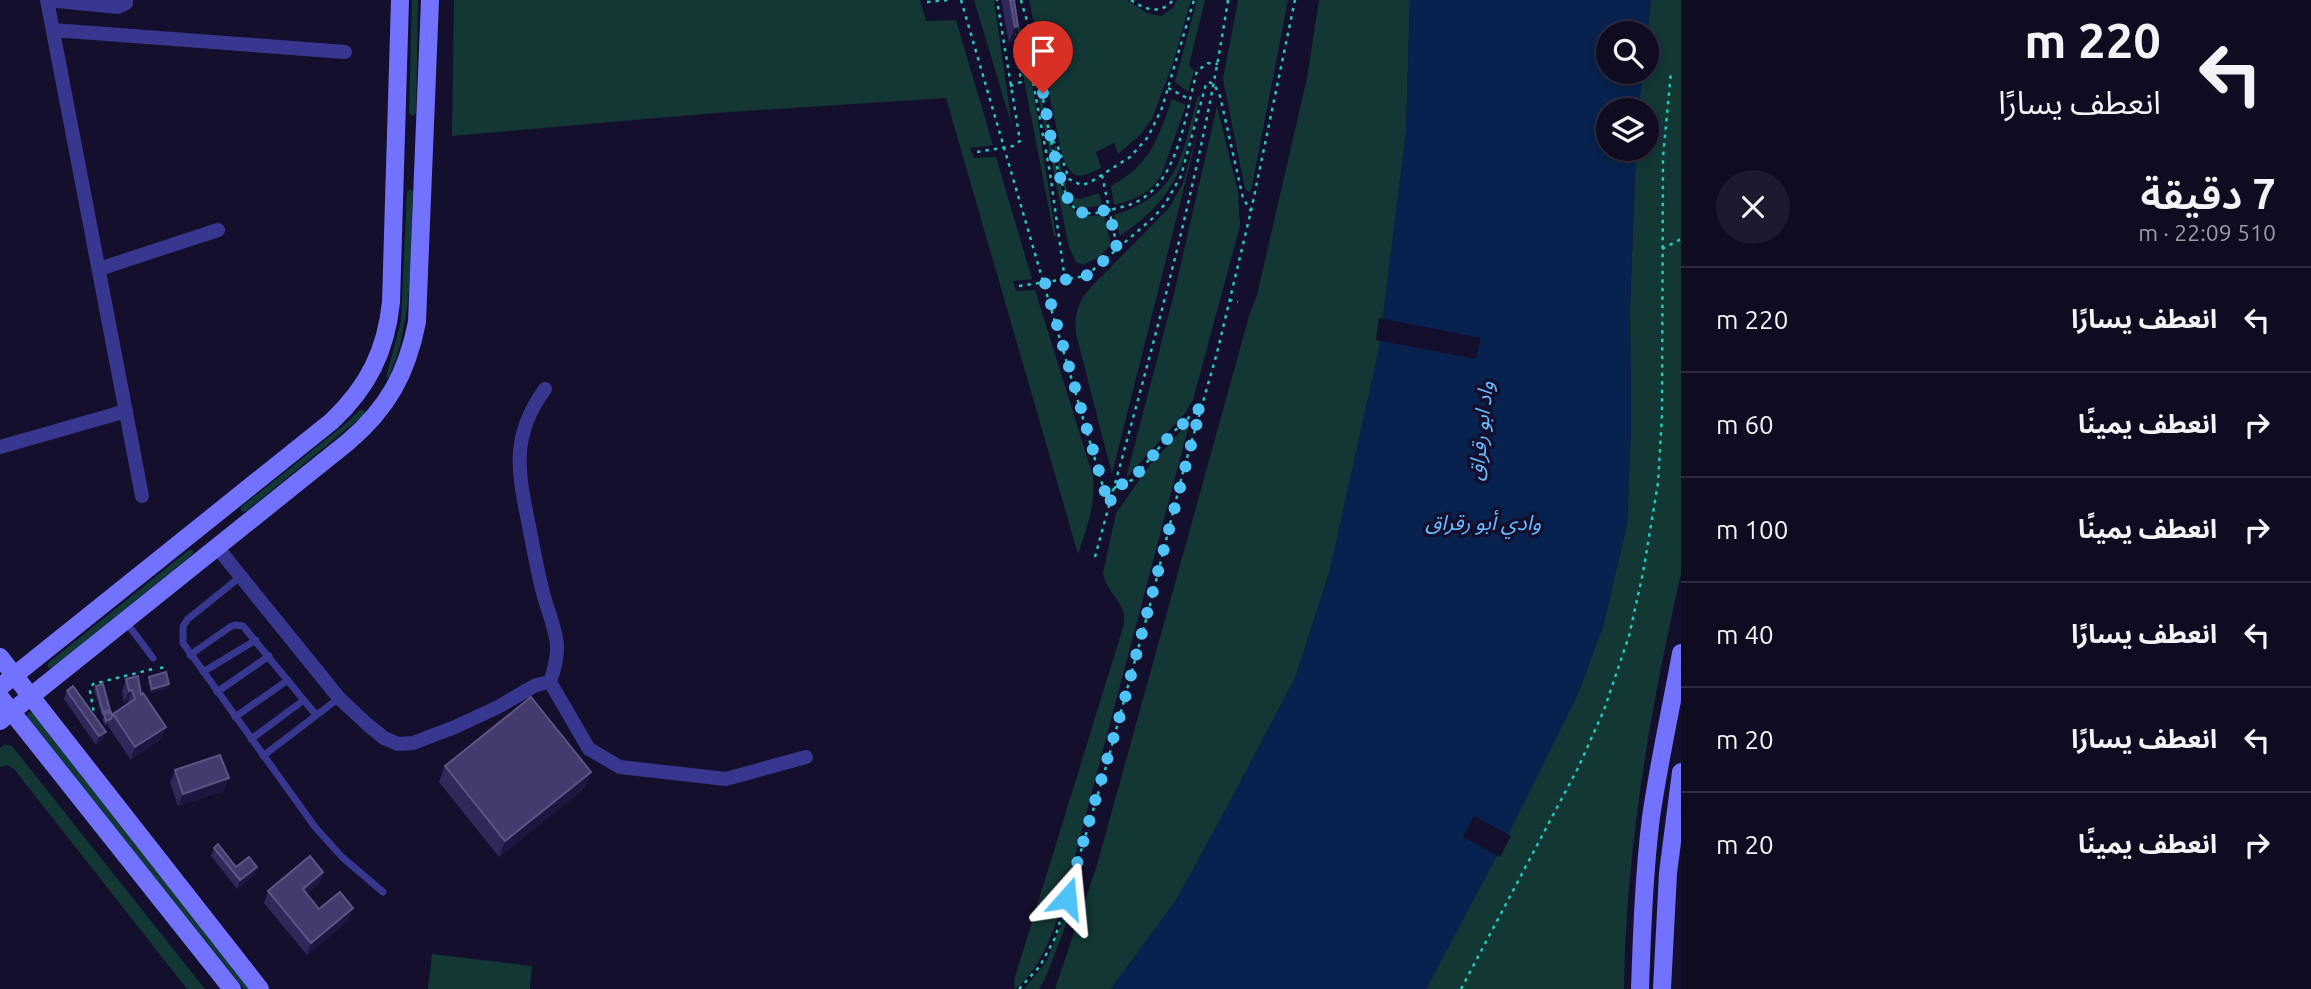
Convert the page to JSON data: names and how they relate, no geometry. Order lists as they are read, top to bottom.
{
  "water": ["واد ابو رقراق", "وادي أبو رقراق"],
  "page": {
    "turn": ["220 m", "انعطف يسارًا"],
    "heading": ["7 دقيقة", "510 m · 22:09"],
    "list": [
      {
        "name": "انعطف يسارًا",
        "value": "220 m"
      },
      {
        "name": "انعطف يمينًا",
        "value": "60 m"
      },
      {
        "name": "انعطف يمينًا",
        "value": "100 m"
      },
      {
        "name": "انعطف يسارًا",
        "value": "40 m"
      },
      {
        "name": "انعطف يسارًا",
        "value": "20 m"
      },
      {
        "name": "انعطف يمينًا",
        "value": "20 m"
      }
    ]
  }
}
